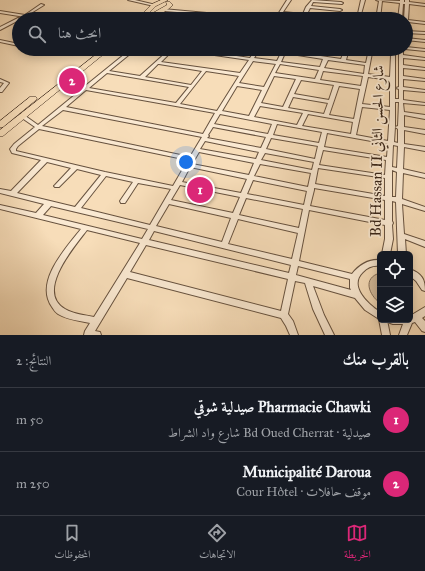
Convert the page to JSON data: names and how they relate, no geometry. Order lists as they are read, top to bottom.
{
  "streets": {
    "street": ["Bd Hassan II شارع الحسن الثاني"]
  },
  "page": {
    "search": "ابحث هنا",
    "pins": ["2", "1"],
    "heading": ["بالقرب منك", "النتائج: 2"],
    "list": [
      {
        "mark": "1",
        "name": "Pharmacie Chawki صيدلية شوقي",
        "note": "صيدلية · Bd Oued Cherrat شارع واد الشراط",
        "value": "50 m"
      },
      {
        "mark": "2",
        "name": "Municipalité Daroua",
        "note": "موقف حافلات · Cour Hôtel",
        "value": "250 m"
      }
    ],
    "nav": ["الخريطة", "الاتجاهات", "المحفوظات"]
  }
}
